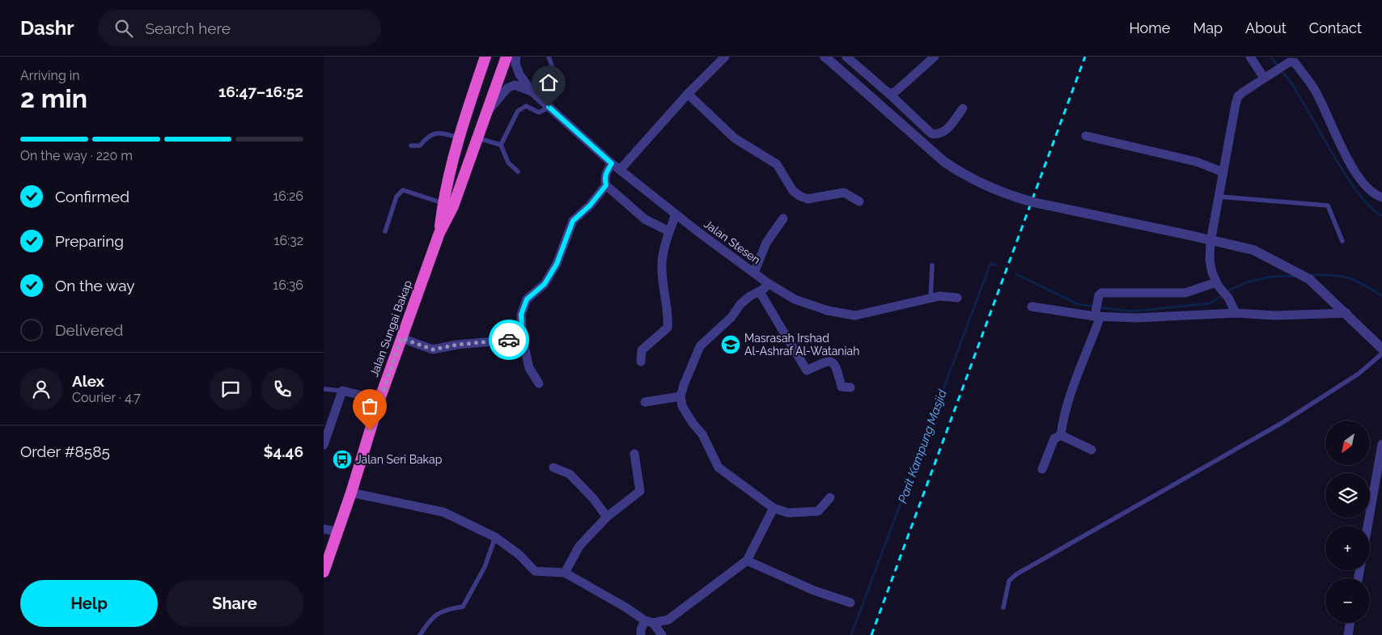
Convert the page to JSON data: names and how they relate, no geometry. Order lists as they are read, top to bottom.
{
  "streets": {
    "highway": ["Jalan Sungai Bakap"],
    "street": ["Jalan Stesen"]
  },
  "crossings": [
    ["Jalan Stesen", "Jalan Sungai Bakap"]
  ],
  "water": ["Parit Kampung Masjid"],
  "places": {
    "school or university": ["Masrasah Irshad Al-Ashraf Al-Wataniah"],
    "bus stop": ["Jalan Seri Bakap"]
  },
  "north": "bottom left",
  "page": {
    "header": "Dashr",
    "search": "Search here",
    "nav": [
      "Home",
      "Map",
      "About",
      "Contact"
    ],
    "heading": ["2 min", "Arriving in", "16:47–16:52"],
    "panel": [
      "Alex",
      "Courier · 4.7",
      "Order #8585",
      "$4.46"
    ],
    "bar": "On the way · 220 m",
    "list": [
      ["Confirmed", "16:26"],
      ["Preparing", "16:32"],
      ["On the way", "16:36"],
      "Delivered"
    ],
    "map_buttons": ["+", "−"],
    "buttons": ["Help", "Share"]
  }
}
